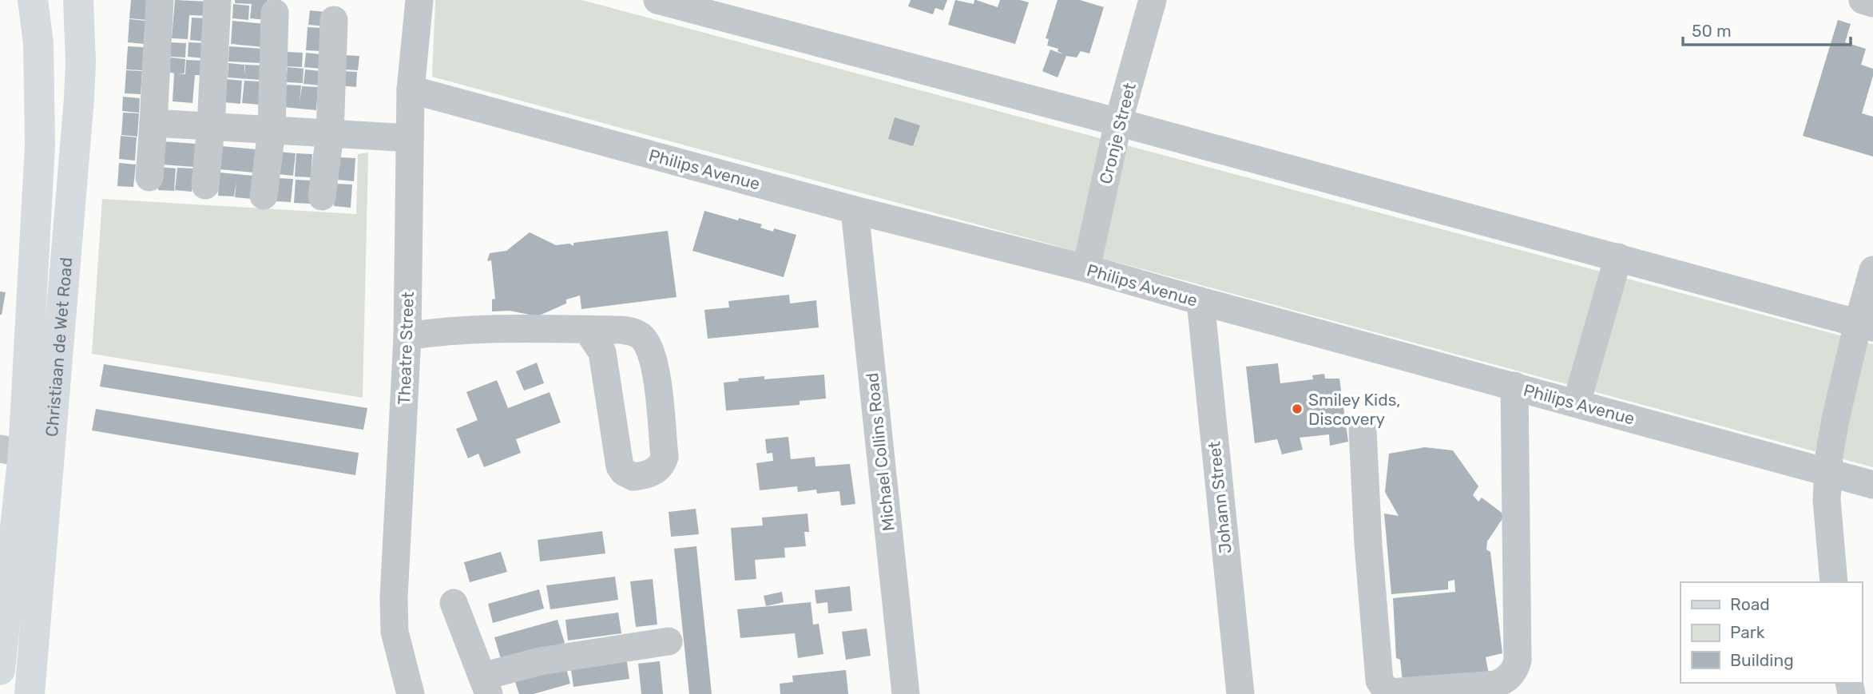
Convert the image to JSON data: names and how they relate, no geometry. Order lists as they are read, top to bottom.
{
  "streets": {
    "main road": ["Christiaan de Wet Road"],
    "street": [
      "Cronje Street",
      "Philips Avenue",
      "Theatre Street",
      "Michael Collins Road",
      "Johann Street"
    ]
  },
  "crossings": [
    ["Cronje Street", "Philips Avenue"],
    ["Philips Avenue", "Theatre Street"],
    ["Philips Avenue", "Michael Collins Road"],
    ["Philips Avenue", "Johann Street"]
  ],
  "places": ["Smiley Kids, Discovery"],
  "legend": ["Road", "Park", "Building"],
  "scale_bar": "50 m"
}
